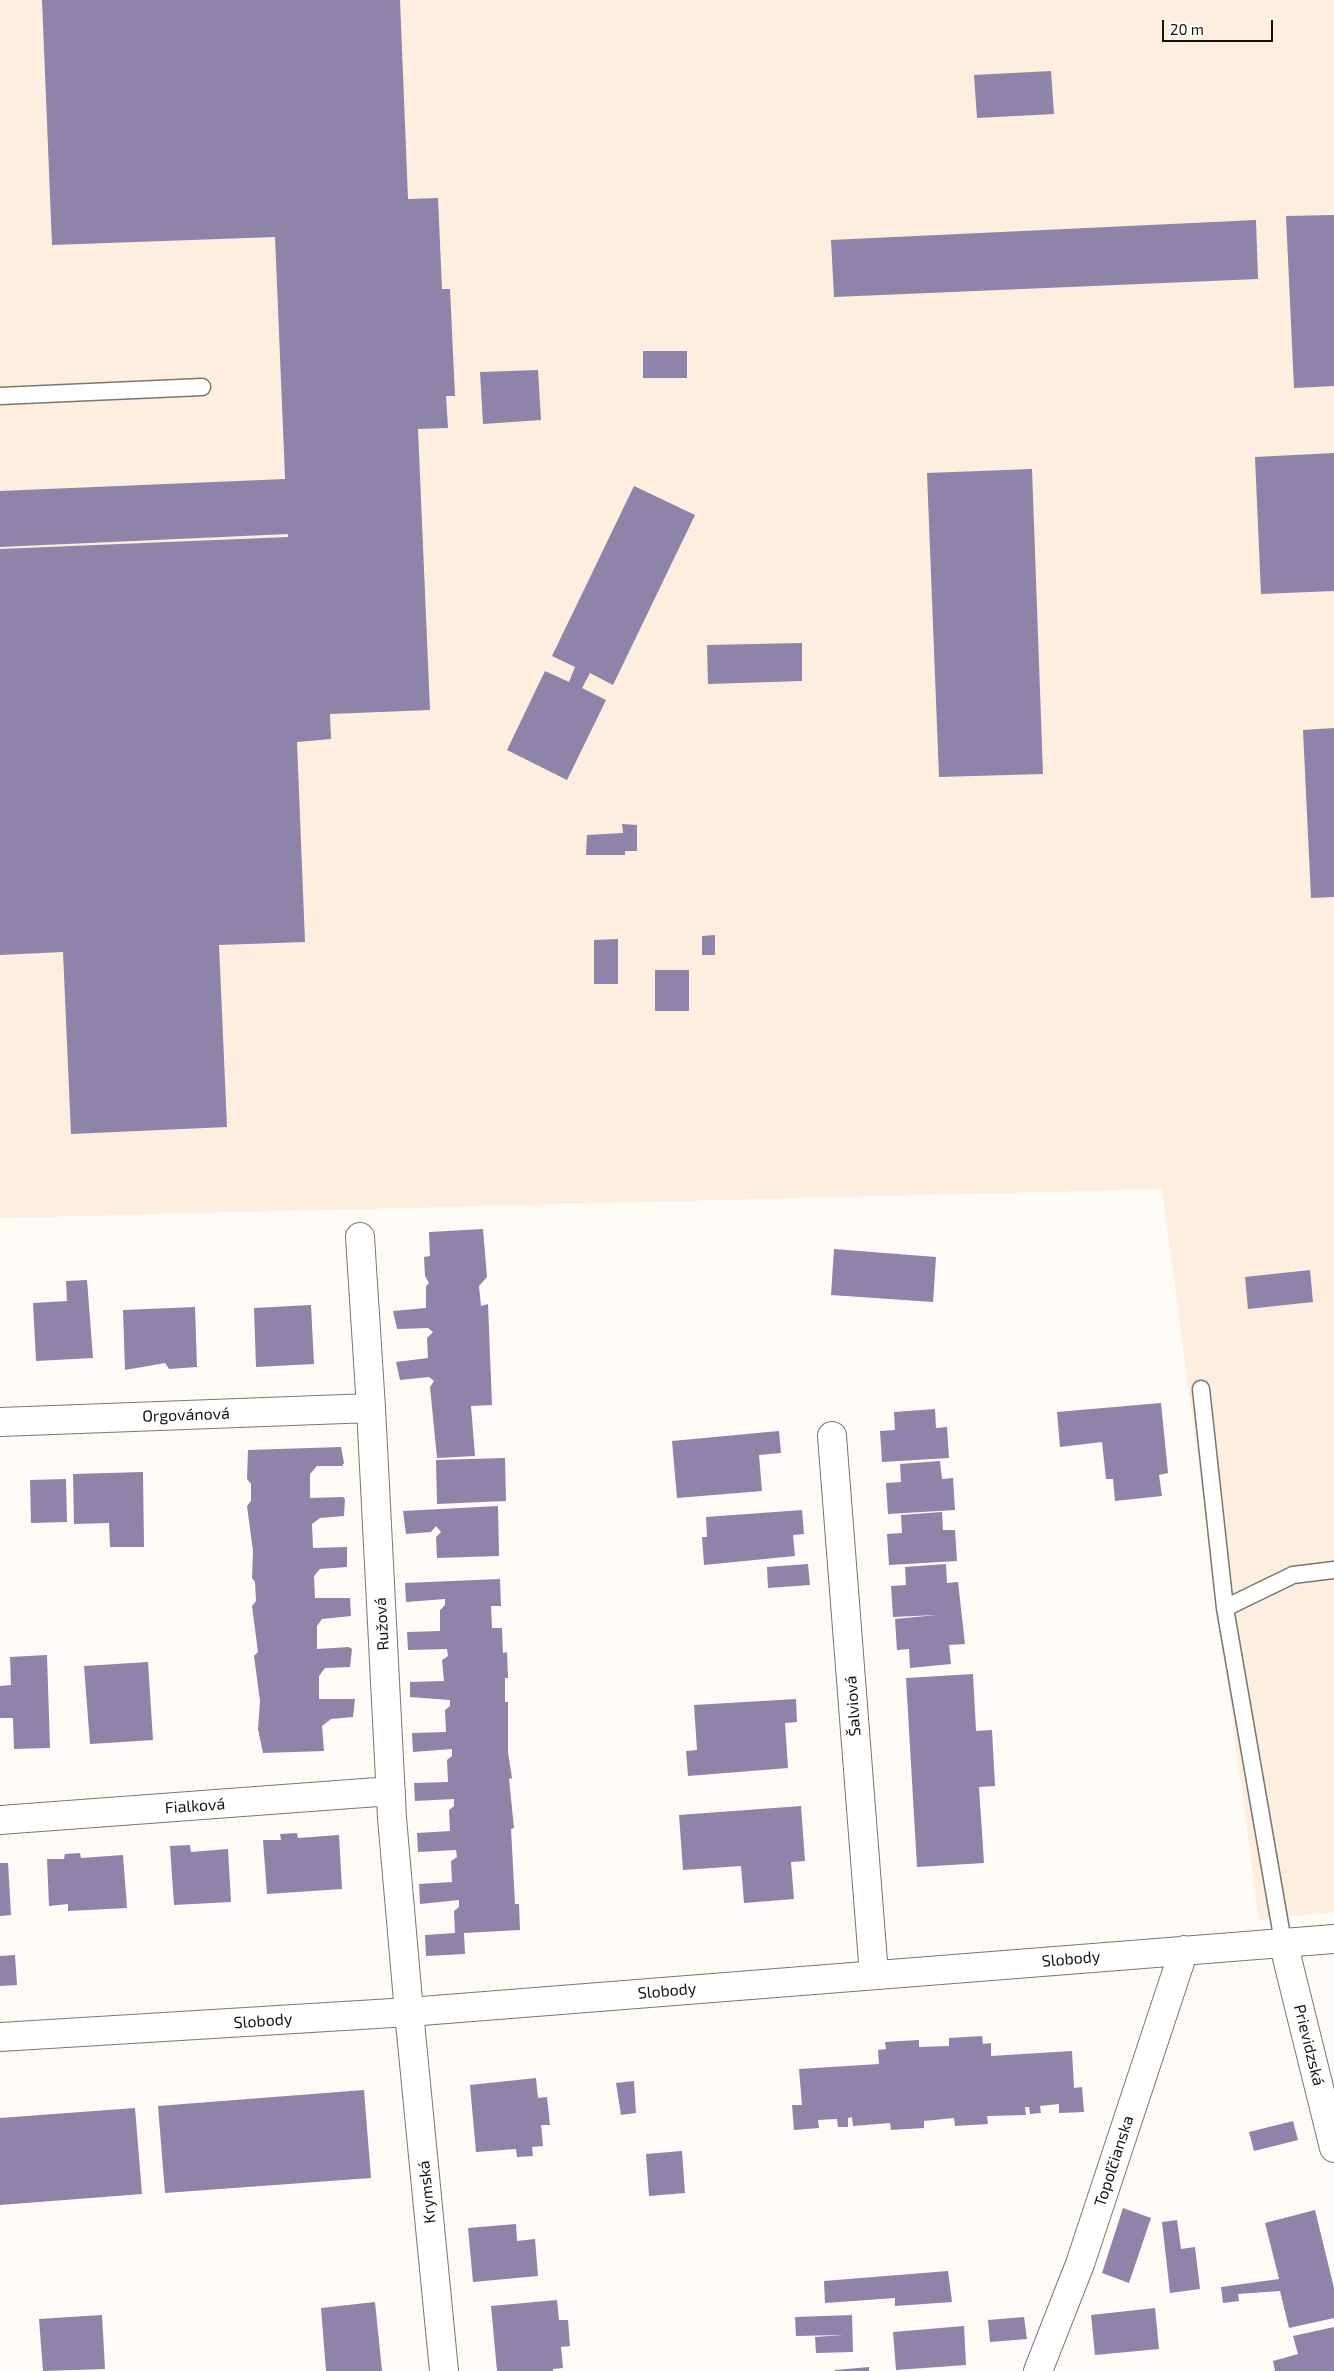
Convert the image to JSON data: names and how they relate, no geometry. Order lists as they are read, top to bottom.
{
  "streets": {
    "street": [
      "Orgovánová",
      "Ružová",
      "Šalviová",
      "Fialková",
      "Slobody",
      "Prievidzská",
      "Topoľčianska",
      "Krymská"
    ]
  },
  "crossings": [
    ["Orgovánová", "Ružová"],
    ["Ružová", "Fialková"],
    ["Ružová", "Slobody"],
    ["Ružová", "Krymská"],
    ["Šalviová", "Slobody"],
    ["Slobody", "Prievidzská"],
    ["Slobody", "Topoľčianska"],
    ["Slobody", "Krymská"]
  ],
  "scale_bar": "20 m"
}
